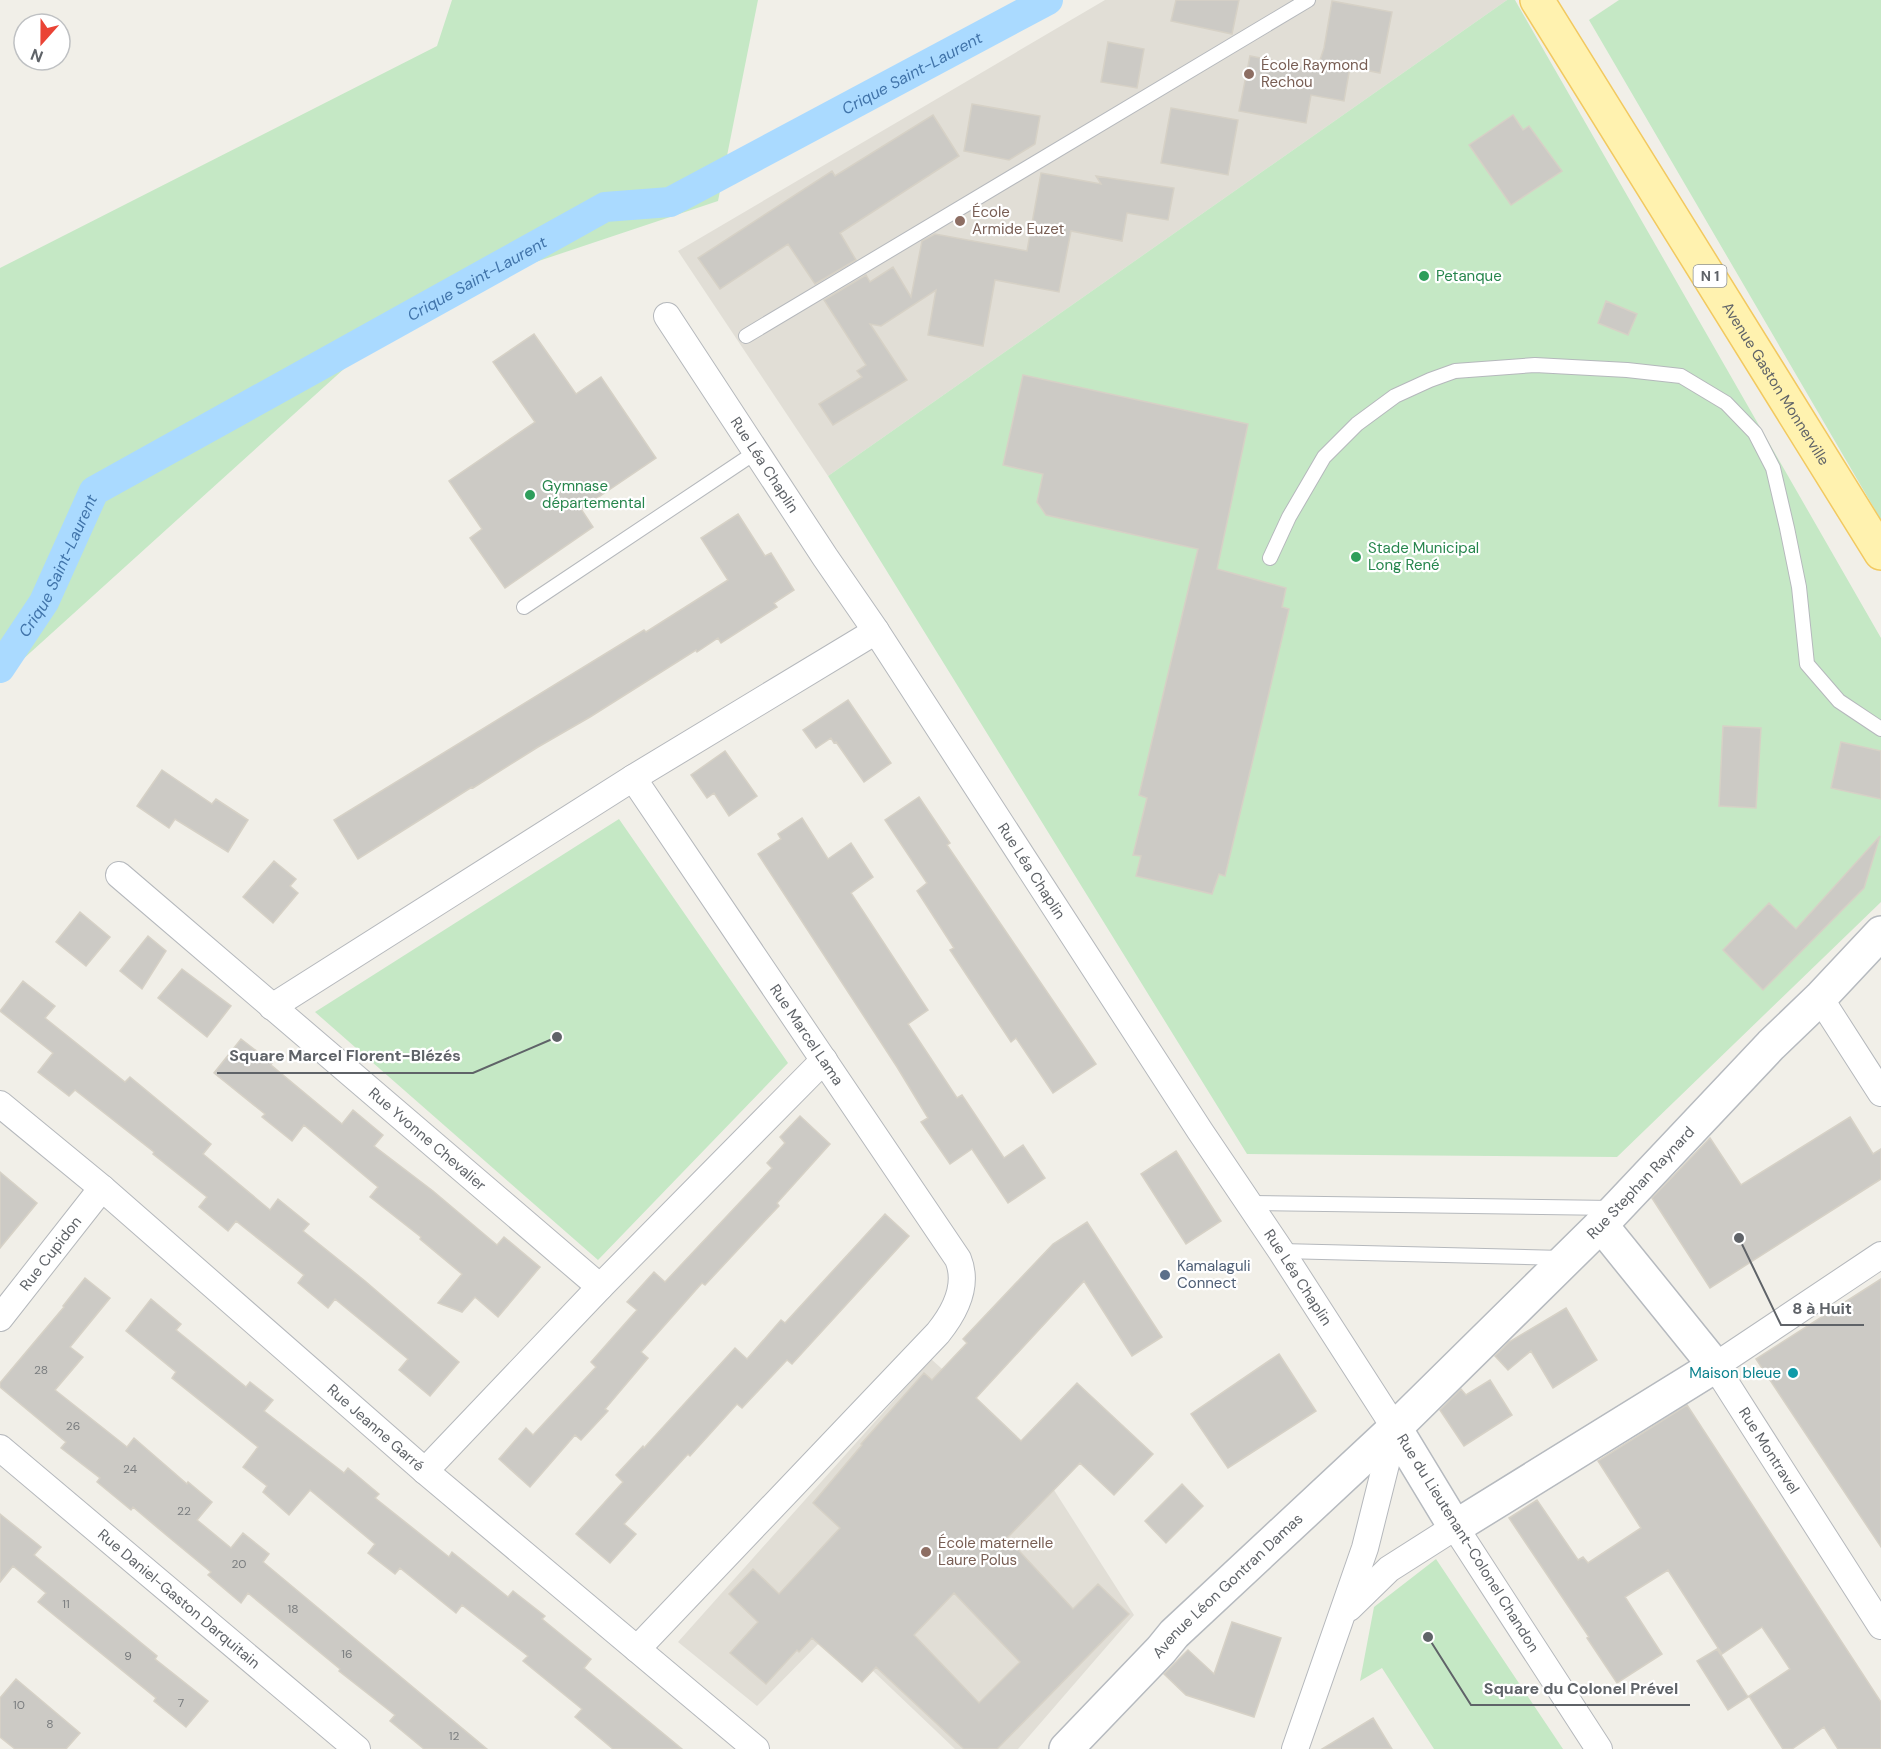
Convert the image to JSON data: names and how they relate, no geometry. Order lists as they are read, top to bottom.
{
  "streets": {
    "main road": ["N 1", "Avenue Gaston Monnerville"],
    "street": [
      "Rue Léa Chaplin",
      "Rue Marcel Lama",
      "Rue Yvonne Chevalier",
      "Rue Stephan Raynard",
      "Rue Cupidon",
      "Rue Jeanne Garré",
      "Rue Montravel",
      "Rue du Lieutenant-Colonel Chandon",
      "Avenue Léon Gontran Damas",
      "Rue Daniel-Gaston Darquitain"
    ]
  },
  "crossings": [
    ["Rue Léa Chaplin", "Rue Stephan Raynard"],
    ["Rue Léa Chaplin", "Rue du Lieutenant-Colonel Chandon"],
    ["Rue Léa Chaplin", "Avenue Léon Gontran Damas"],
    ["Rue Marcel Lama", "Rue Jeanne Garré"],
    ["Rue Stephan Raynard", "Rue Montravel"],
    ["Rue Stephan Raynard", "Rue du Lieutenant-Colonel Chandon"],
    ["Rue Stephan Raynard", "Avenue Léon Gontran Damas"],
    ["Rue Cupidon", "Rue Jeanne Garré"],
    ["Rue du Lieutenant-Colonel Chandon", "Avenue Léon Gontran Damas"]
  ],
  "water": ["Crique Saint-Laurent"],
  "places": [
    "École Raymond Rechou",
    "École Armide Euzet",
    "Petanque",
    "Gymnase départemental",
    "Stade Municipal Long René",
    "Square Marcel Florent-Blézés",
    "8 à Huit",
    "Kamalaguli Connect",
    "Maison bleue",
    "École maternelle Laure Polus",
    "Square du Colonel Prével"
  ],
  "house_numbers": [
    "28",
    "26",
    "24",
    "22",
    "20",
    "11",
    "18",
    "16",
    "9",
    "7",
    "10",
    "8",
    "12"
  ],
  "north": "bottom"
}
